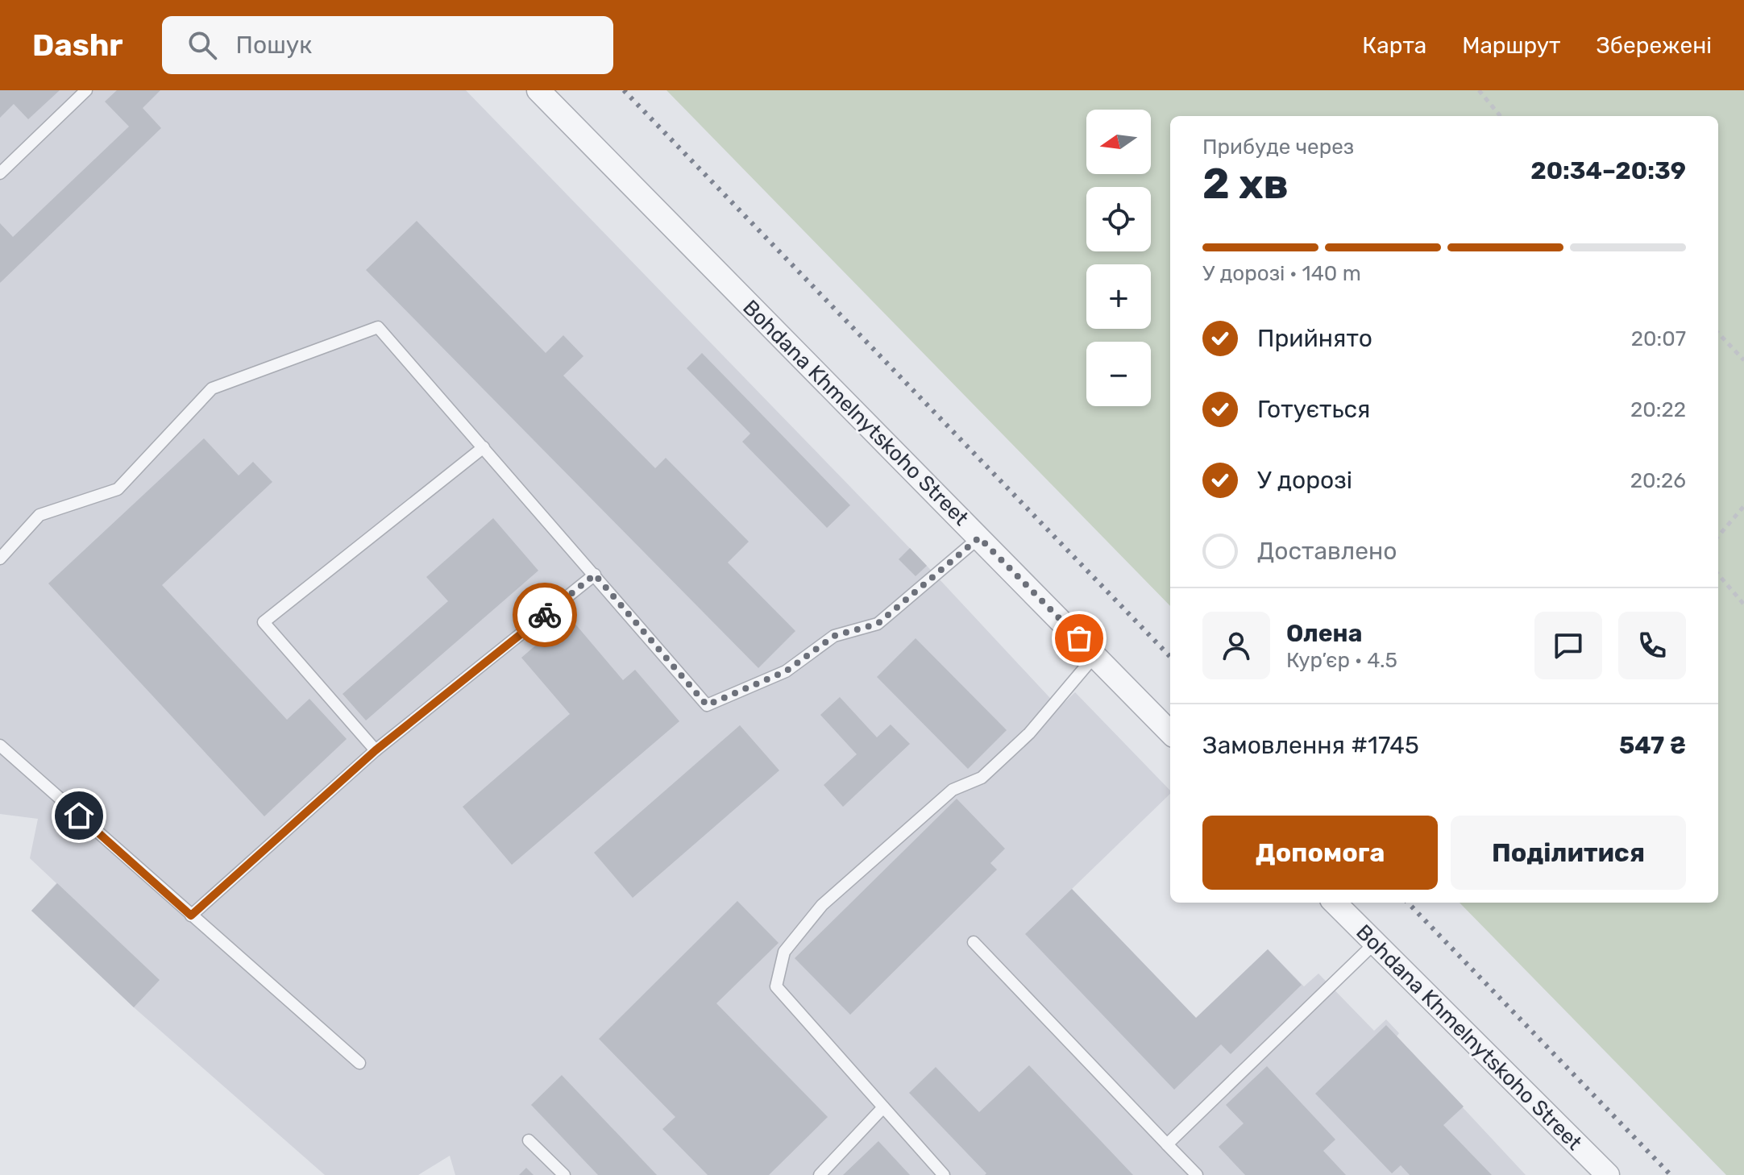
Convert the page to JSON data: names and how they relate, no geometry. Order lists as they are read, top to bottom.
{
  "streets": {
    "street": ["Bohdana Khmelnytskoho Street"]
  },
  "north": "left",
  "page": {
    "header": "Dashr",
    "search": "Пошук",
    "nav": ["Карта", "Маршрут", "Збережені"],
    "map_buttons": ["+", "−"],
    "heading": ["2 хв", "Прибуде через", "20:34–20:39"],
    "panel": [
      "Олена",
      "Кур’єр · 4.5",
      "Замовлення #1745",
      "547 ₴"
    ],
    "bar": "У дорозі · 140 m",
    "list": [
      ["Прийнято", "20:07"],
      ["Готується", "20:22"],
      ["У дорозі", "20:26"],
      "Доставлено"
    ],
    "buttons": ["Допомога", "Поділитися"]
  }
}
